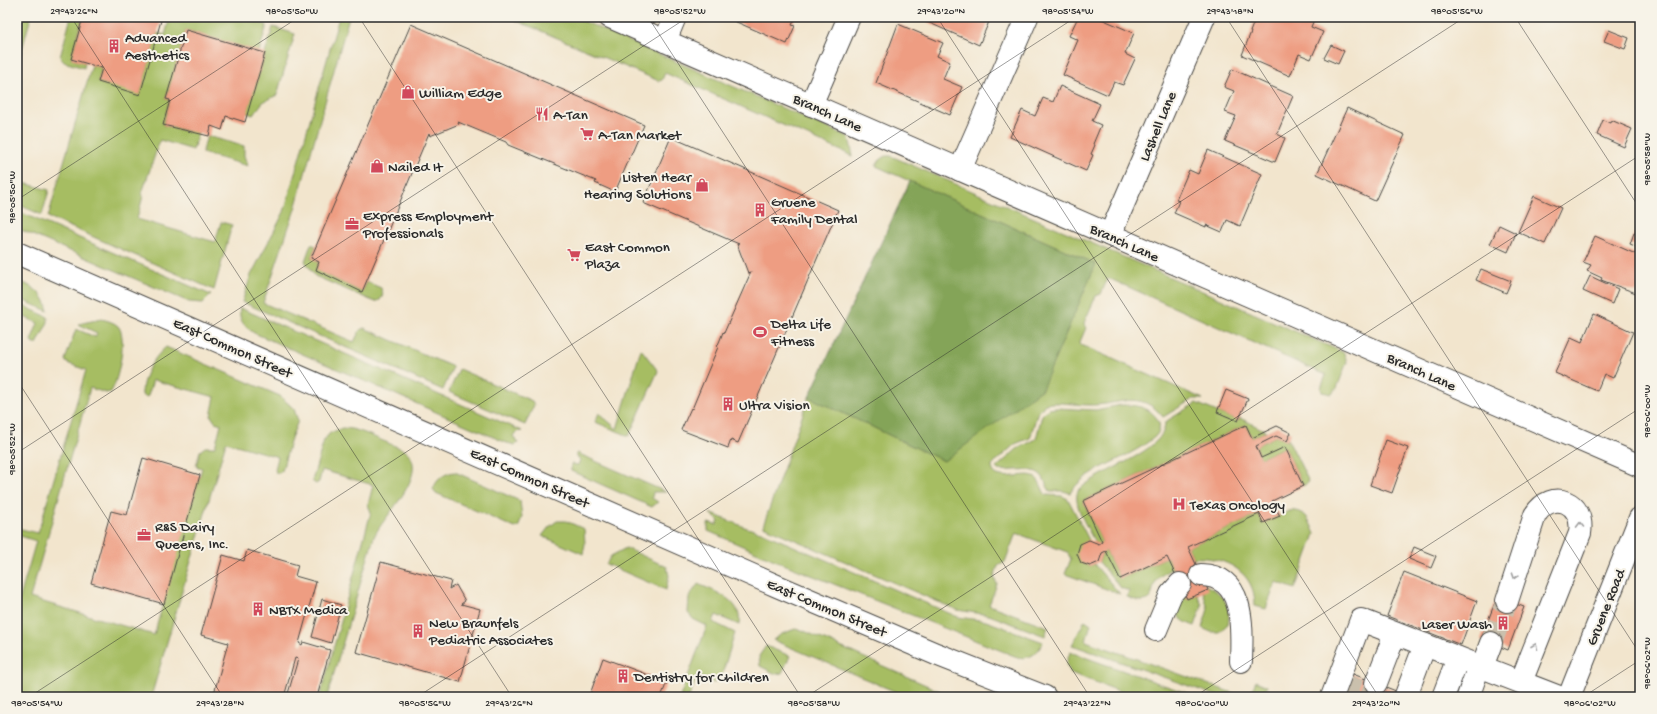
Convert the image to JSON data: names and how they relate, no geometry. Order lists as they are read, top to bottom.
{
  "streets": {
    "street": [
      "Branch Lane",
      "Lashell Lane",
      "East Common Street",
      "Gruene Road"
    ]
  },
  "crossings": [
    ["Branch Lane", "Lashell Lane"]
  ],
  "places": {
    "building": [
      "Advanced Aesthetics",
      "Gruene Family Dental",
      "Ultra Vision",
      "NBTX Medica",
      "Laser Wash",
      "New Braunfels Pediatric Associates",
      "Dentistry for Children"
    ],
    "shop": ["William Edge", "Nailed It", "Listen Hear Hearing Solutions"],
    "restaurant": ["A-Tan"],
    "supermarket": ["A-Tan Market", "East Common Plaza"],
    "office": ["Express Employment Professionals", "R&S Dairy Queens, Inc."],
    "sports": ["Delta Life Fitness"],
    "hospital": ["Texas Oncology"]
  },
  "coordinates": [
    "29°43'26\"N",
    "98°05'50\"W",
    "98°05'52\"W",
    "29°43'20\"N",
    "98°05'54\"W",
    "29°43'18\"N",
    "98°05'56\"W",
    "98°05'58\"W",
    "98°06'00\"W",
    "98°06'02\"W",
    "29°43'28\"N",
    "29°43'22\"N"
  ]
}
